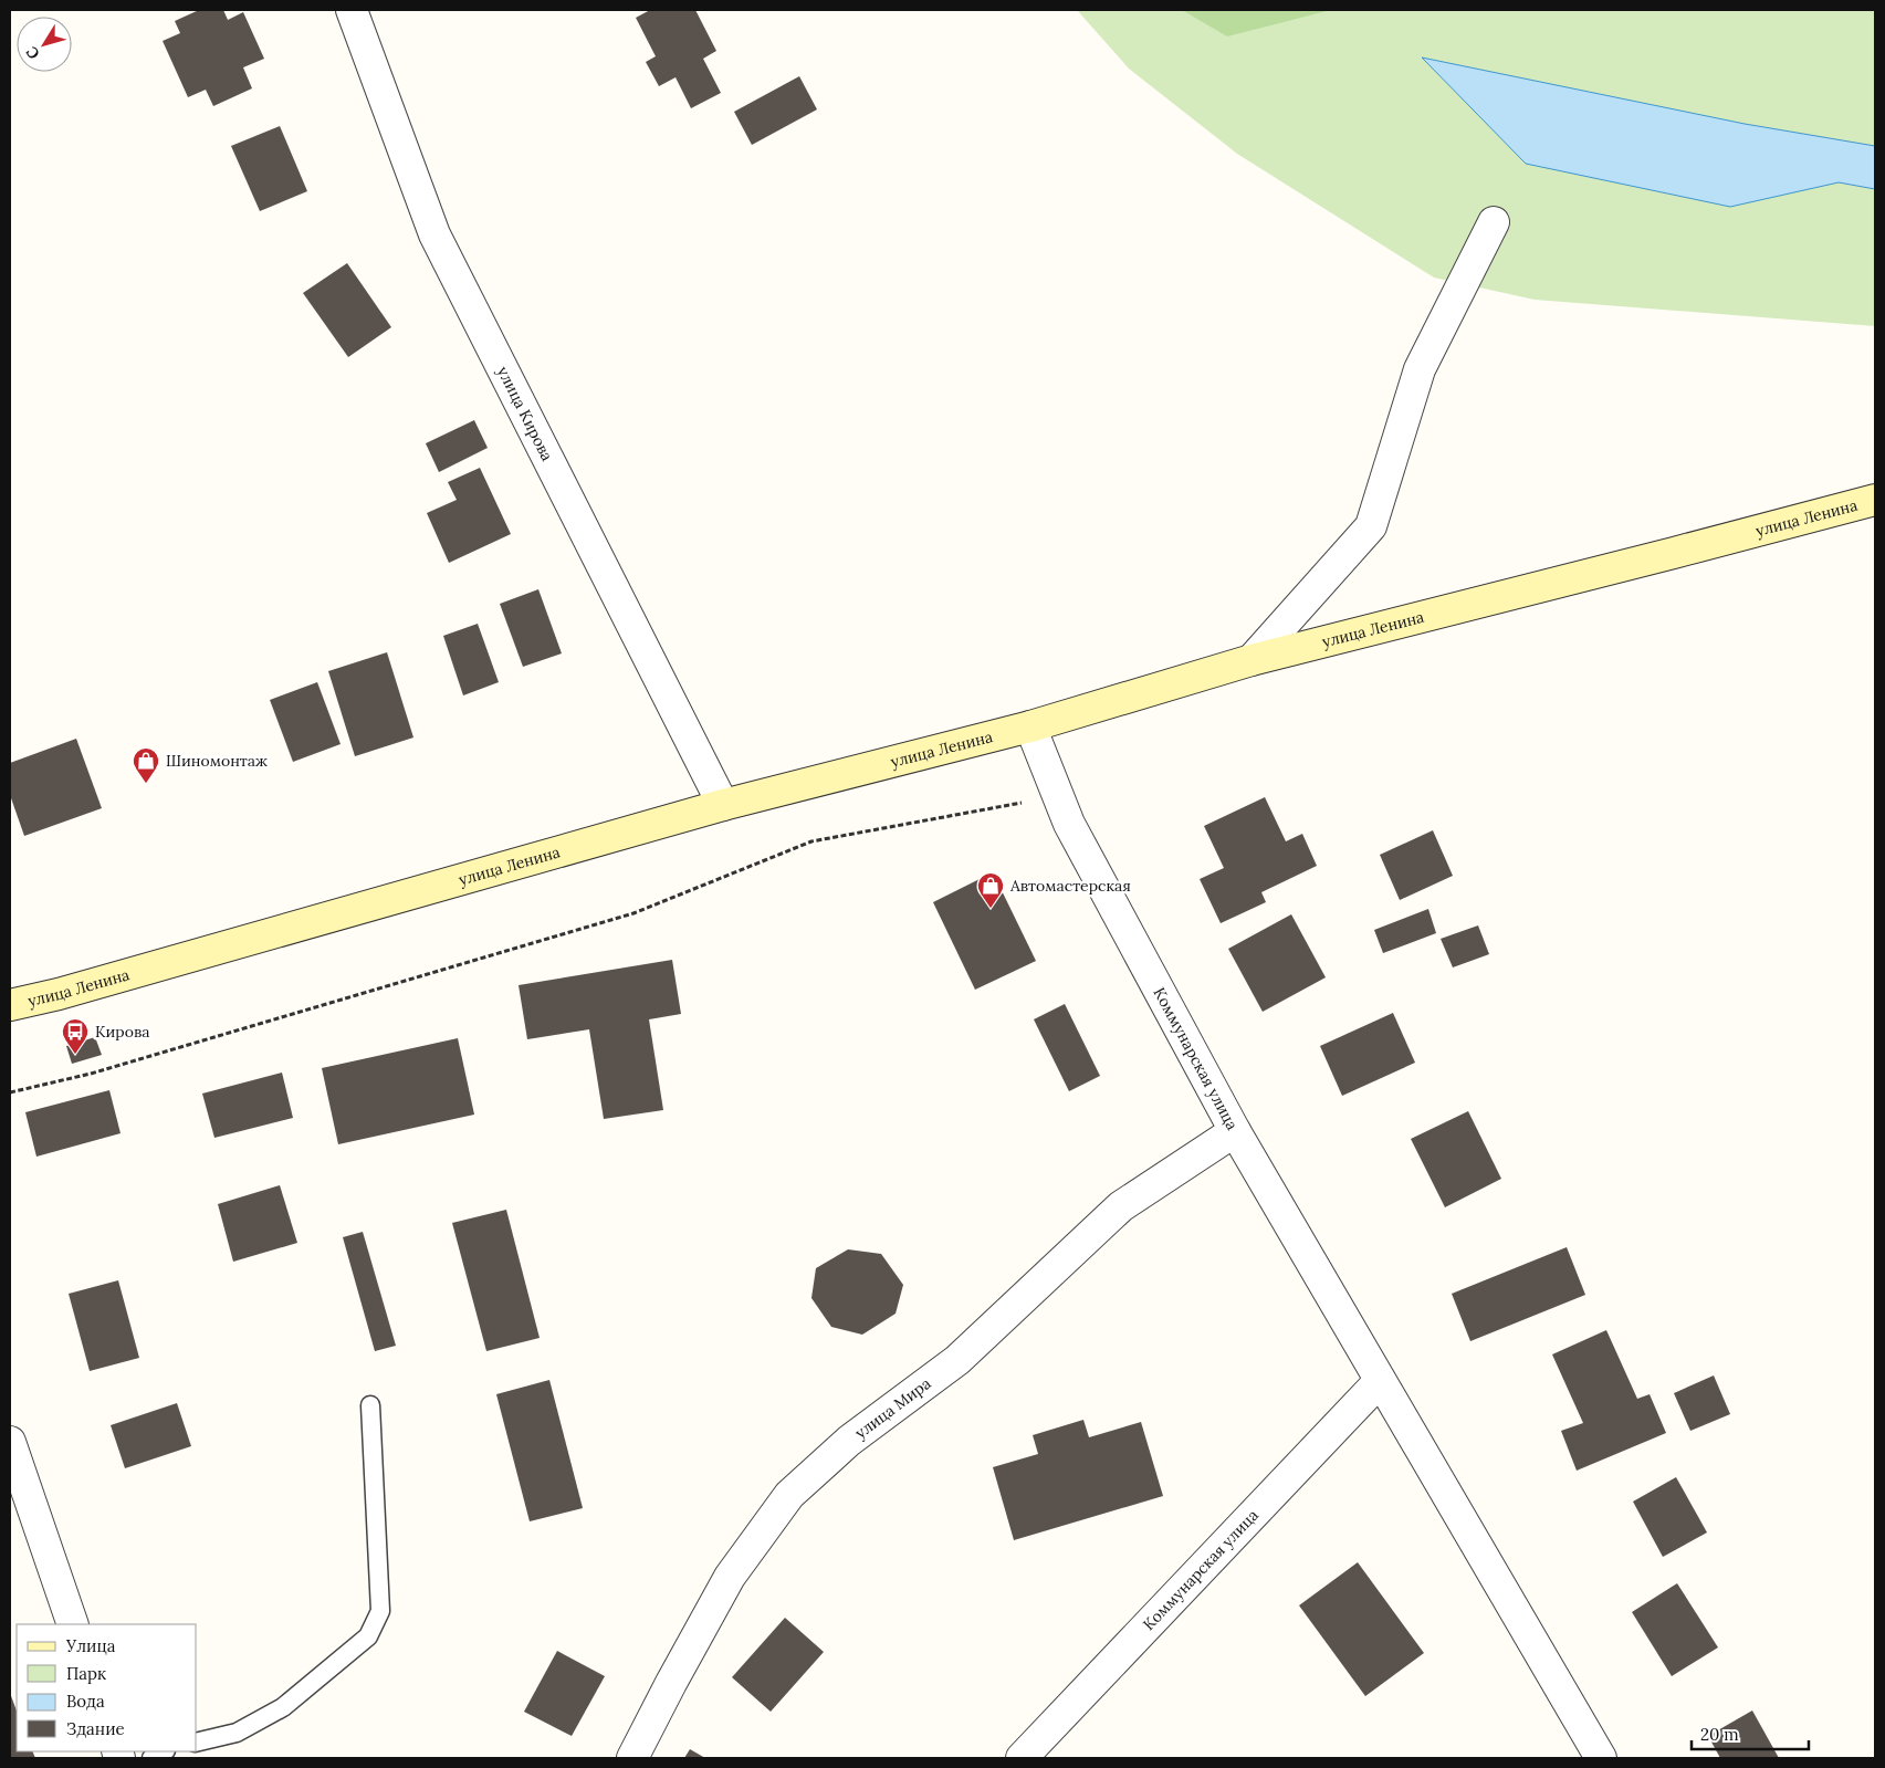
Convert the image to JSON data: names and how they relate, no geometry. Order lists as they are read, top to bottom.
{
  "streets": {
    "main road": ["улица Ленина"],
    "street": ["улица Кирова", "Коммунарская улица", "улица Мира"]
  },
  "crossings": [
    ["улица Кирова", "улица Ленина"],
    ["улица Ленина", "Коммунарская улица"],
    ["Коммунарская улица", "улица Мира"]
  ],
  "places": {
    "shop": ["Шиномонтаж", "Автомастерская"],
    "bus stop": ["Кирова"]
  },
  "legend": [
    "Улица",
    "Парк",
    "Вода",
    "Здание"
  ],
  "scale_bar": "20 m",
  "north": "bottom left"
}
